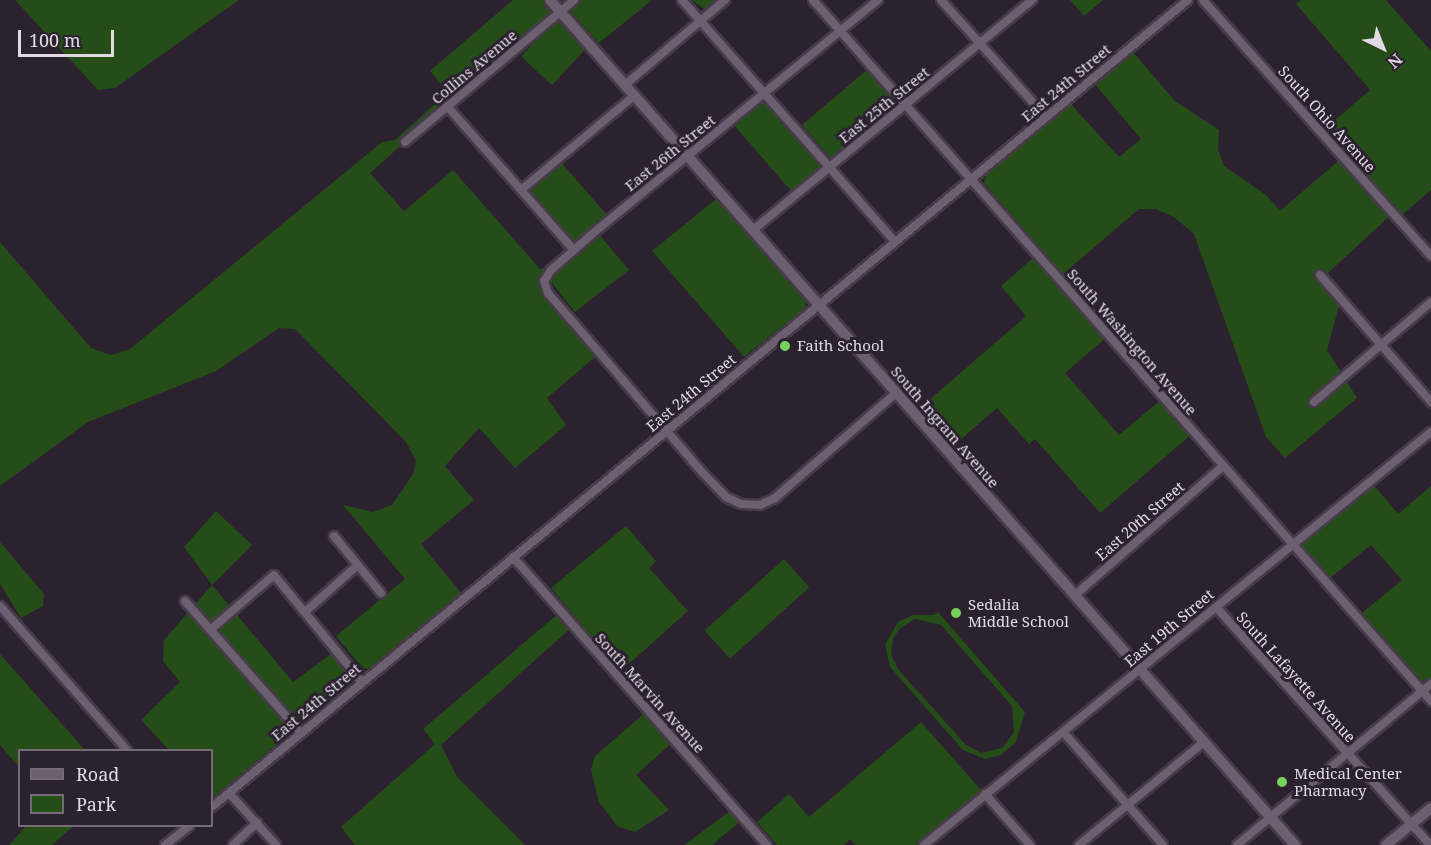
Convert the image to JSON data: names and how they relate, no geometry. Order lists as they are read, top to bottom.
{
  "streets": {
    "main road": ["South Ingram Avenue"],
    "street": [
      "Collins Avenue",
      "East 24th Street",
      "East 25th Street",
      "South Ohio Avenue",
      "East 26th Street",
      "South Washington Avenue",
      "East 20th Street",
      "East 19th Street",
      "South Lafayette Avenue",
      "South Marvin Avenue"
    ]
  },
  "crossings": [
    ["Collins Avenue", "South Ingram Avenue"],
    ["East 24th Street", "East 26th Street"],
    ["East 24th Street", "South Washington Avenue"],
    ["East 24th Street", "South Ingram Avenue"],
    ["East 24th Street", "South Marvin Avenue"],
    ["East 25th Street", "South Washington Avenue"],
    ["East 25th Street", "South Ingram Avenue"],
    ["East 26th Street", "South Washington Avenue"],
    ["East 26th Street", "South Ingram Avenue"],
    ["South Washington Avenue", "East 20th Street"],
    ["South Washington Avenue", "East 19th Street"],
    ["South Ingram Avenue", "East 20th Street"],
    ["South Ingram Avenue", "East 19th Street"],
    ["East 19th Street", "South Lafayette Avenue"]
  ],
  "places": ["Faith School", "Sedalia Middle School", "Medical Center Pharmacy"],
  "legend": ["Road", "Park"],
  "scale_bar": "100 m",
  "north": "bottom right"
}
